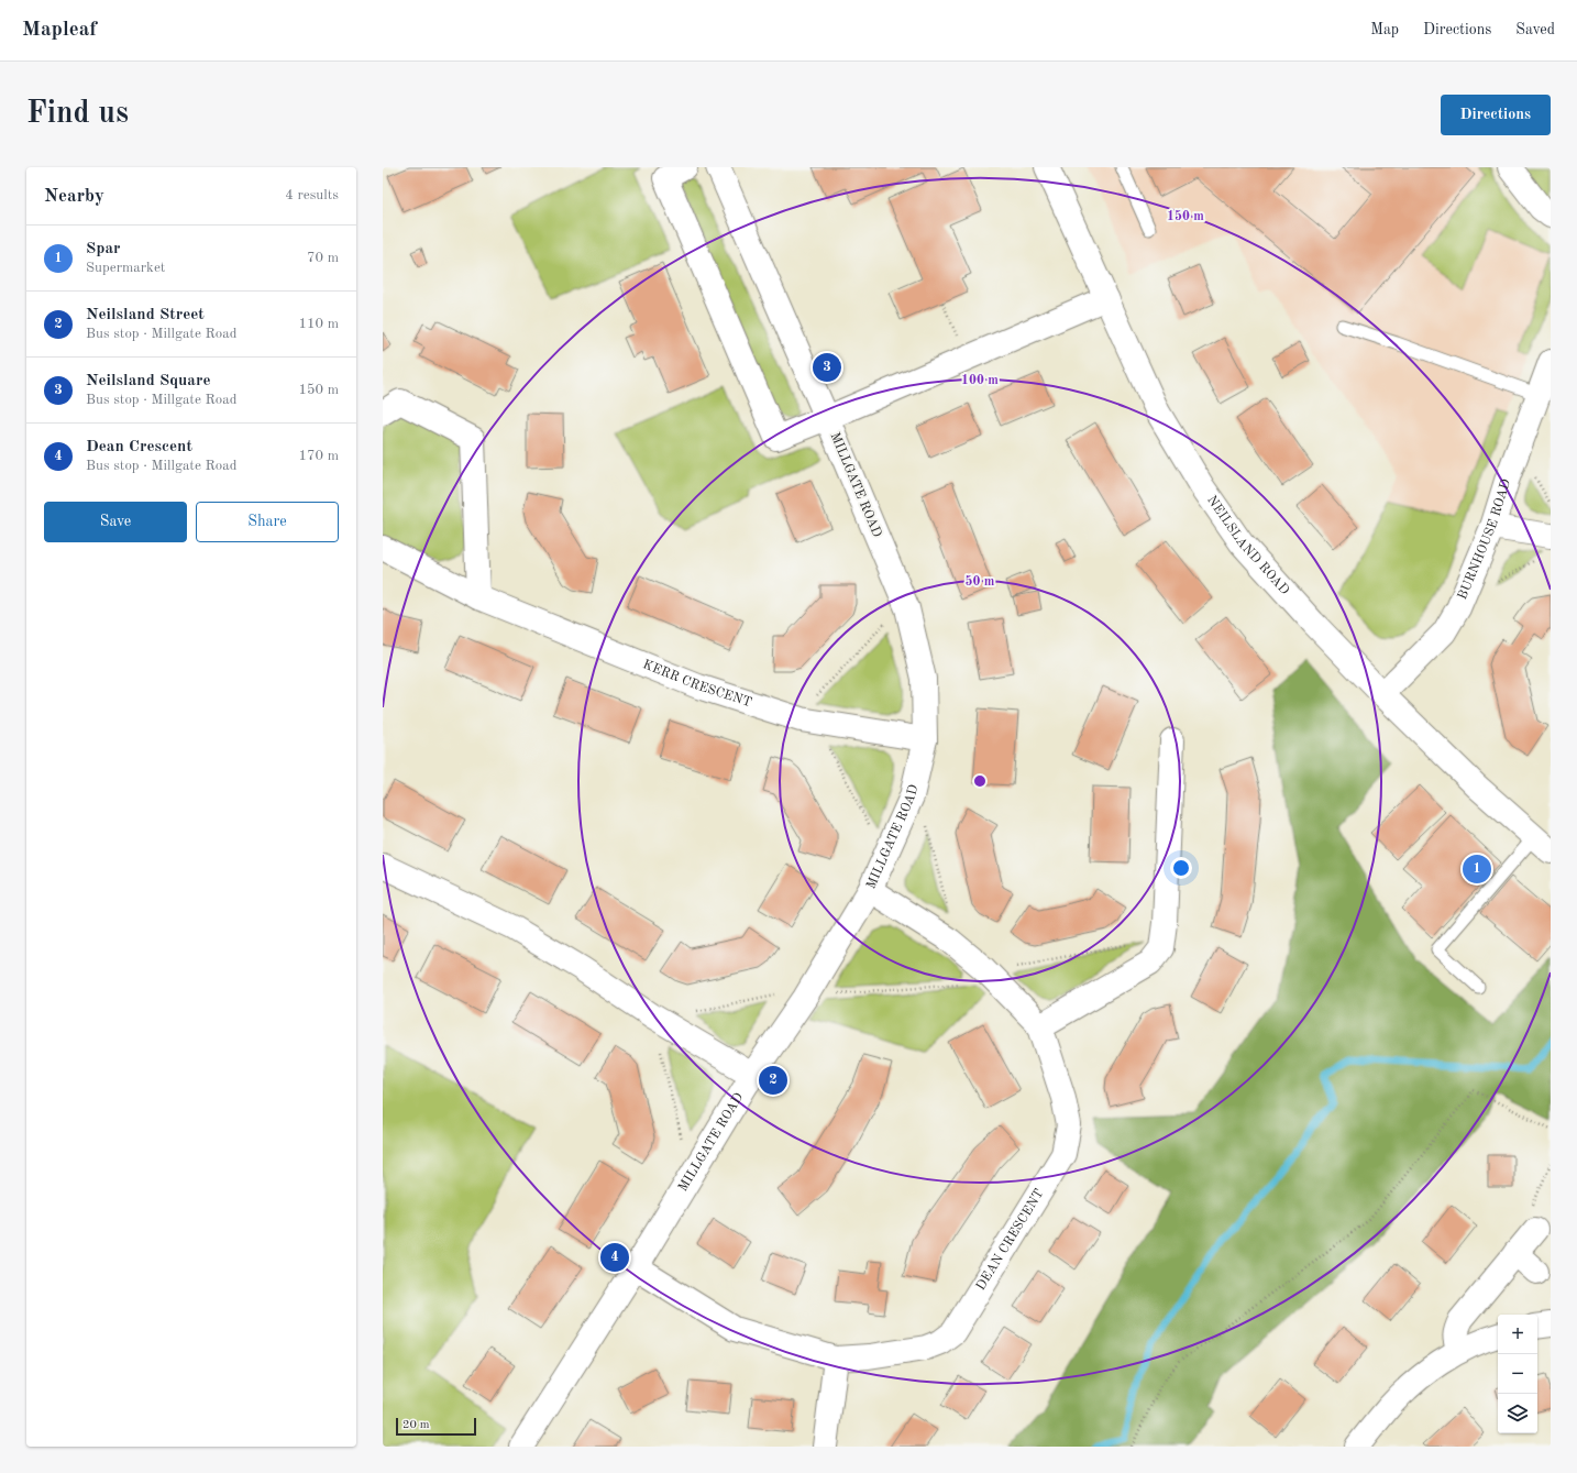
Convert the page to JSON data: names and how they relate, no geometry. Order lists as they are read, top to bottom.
{
  "streets": {
    "street": [
      "MILLGATE ROAD",
      "BURNHOUSE ROAD",
      "NEILSLAND ROAD",
      "KERR CRESCENT",
      "DEAN CRESCENT"
    ]
  },
  "crossings": [
    ["MILLGATE ROAD", "KERR CRESCENT"],
    ["MILLGATE ROAD", "DEAN CRESCENT"],
    ["BURNHOUSE ROAD", "NEILSLAND ROAD"]
  ],
  "scale_bar": "20 m",
  "page": {
    "header": "Mapleaf",
    "nav": ["Map", "Directions", "Saved"],
    "buttons": [
      "Directions",
      ["Save", "Share"]
    ],
    "title": "Find us",
    "heading": ["Nearby", "4 results"],
    "list": [
      {
        "mark": "1",
        "name": "Spar",
        "note": "Supermarket",
        "value": "70 m"
      },
      {
        "mark": "2",
        "name": "Neilsland Street",
        "note": "Bus stop · Millgate Road",
        "value": "110 m"
      },
      {
        "mark": "3",
        "name": "Neilsland Square",
        "note": "Bus stop · Millgate Road",
        "value": "150 m"
      },
      {
        "mark": "4",
        "name": "Dean Crescent",
        "note": "Bus stop · Millgate Road",
        "value": "170 m"
      }
    ],
    "pins": [
      "3",
      "1",
      "2",
      "4"
    ],
    "map_buttons": ["+", "−"],
    "scale": "20 m"
  },
  "rings": ["150 m", "100 m", "50 m"]
}
